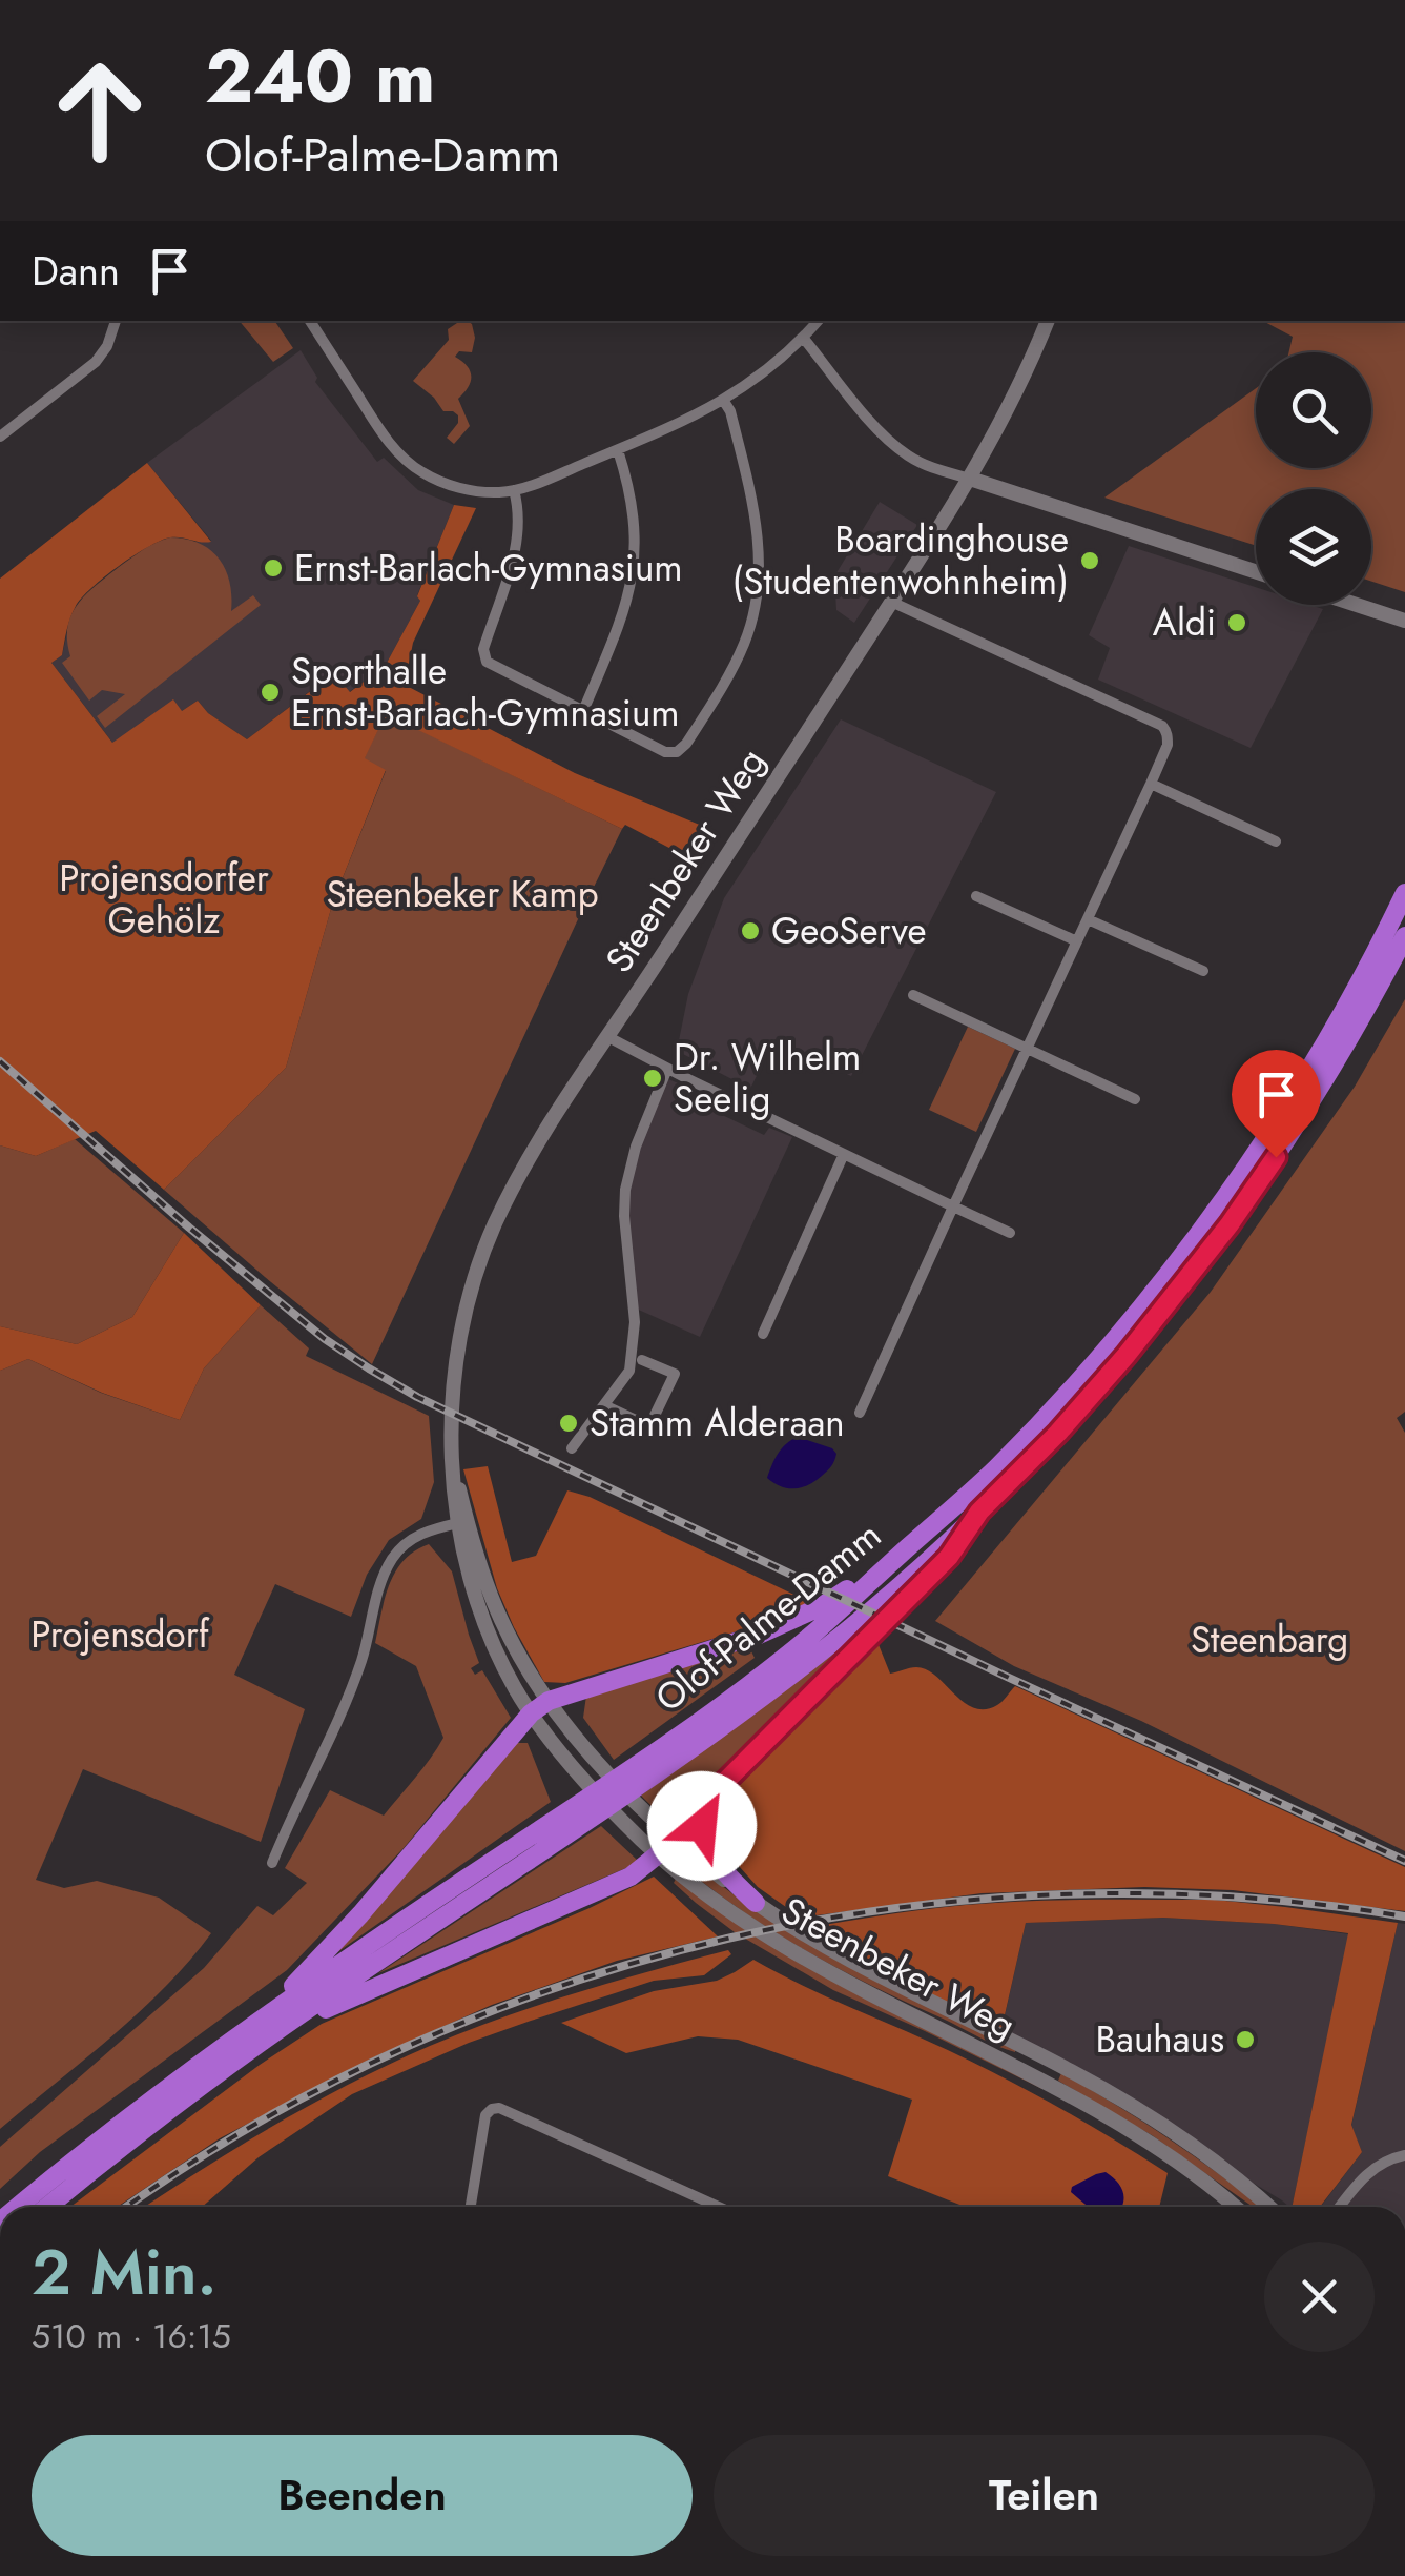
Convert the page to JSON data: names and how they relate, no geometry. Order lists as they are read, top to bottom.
{
  "streets": {
    "highway": ["Olof-Palme-Damm"],
    "main road": ["Steenbeker Weg"]
  },
  "parks": [
    "Projensdorfer Gehölz",
    "Steenbeker Kamp",
    "Projensdorf",
    "Steenbarg"
  ],
  "places": [
    "Boardinghouse (Studentenwohnheim)",
    "Ernst-Barlach-Gymnasium",
    "Aldi",
    "Sporthalle Ernst-Barlach-Gymnasium",
    "GeoServe",
    "Dr. Wilhelm Seelig",
    "Stamm Alderaan",
    "Bauhaus"
  ],
  "page": {
    "turn": ["240 m", "Olof-Palme-Damm"],
    "then": "Dann",
    "heading": ["2 Min.", "510 m · 16:15"],
    "buttons": ["Beenden", "Teilen"]
  }
}
